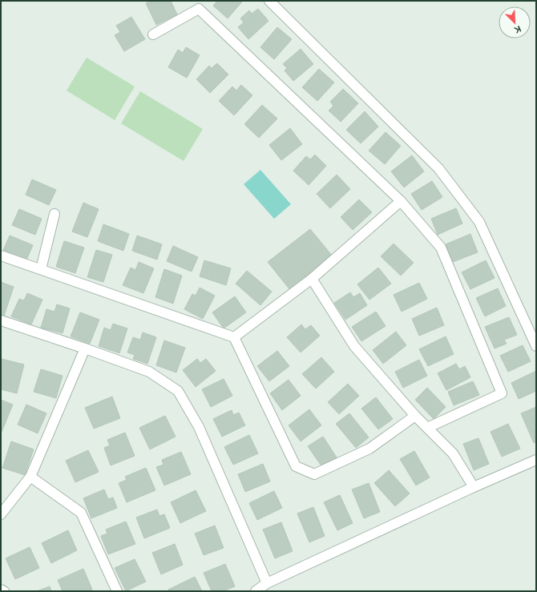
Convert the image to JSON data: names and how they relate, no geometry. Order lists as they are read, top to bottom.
{
  "north": "bottom right"
}
